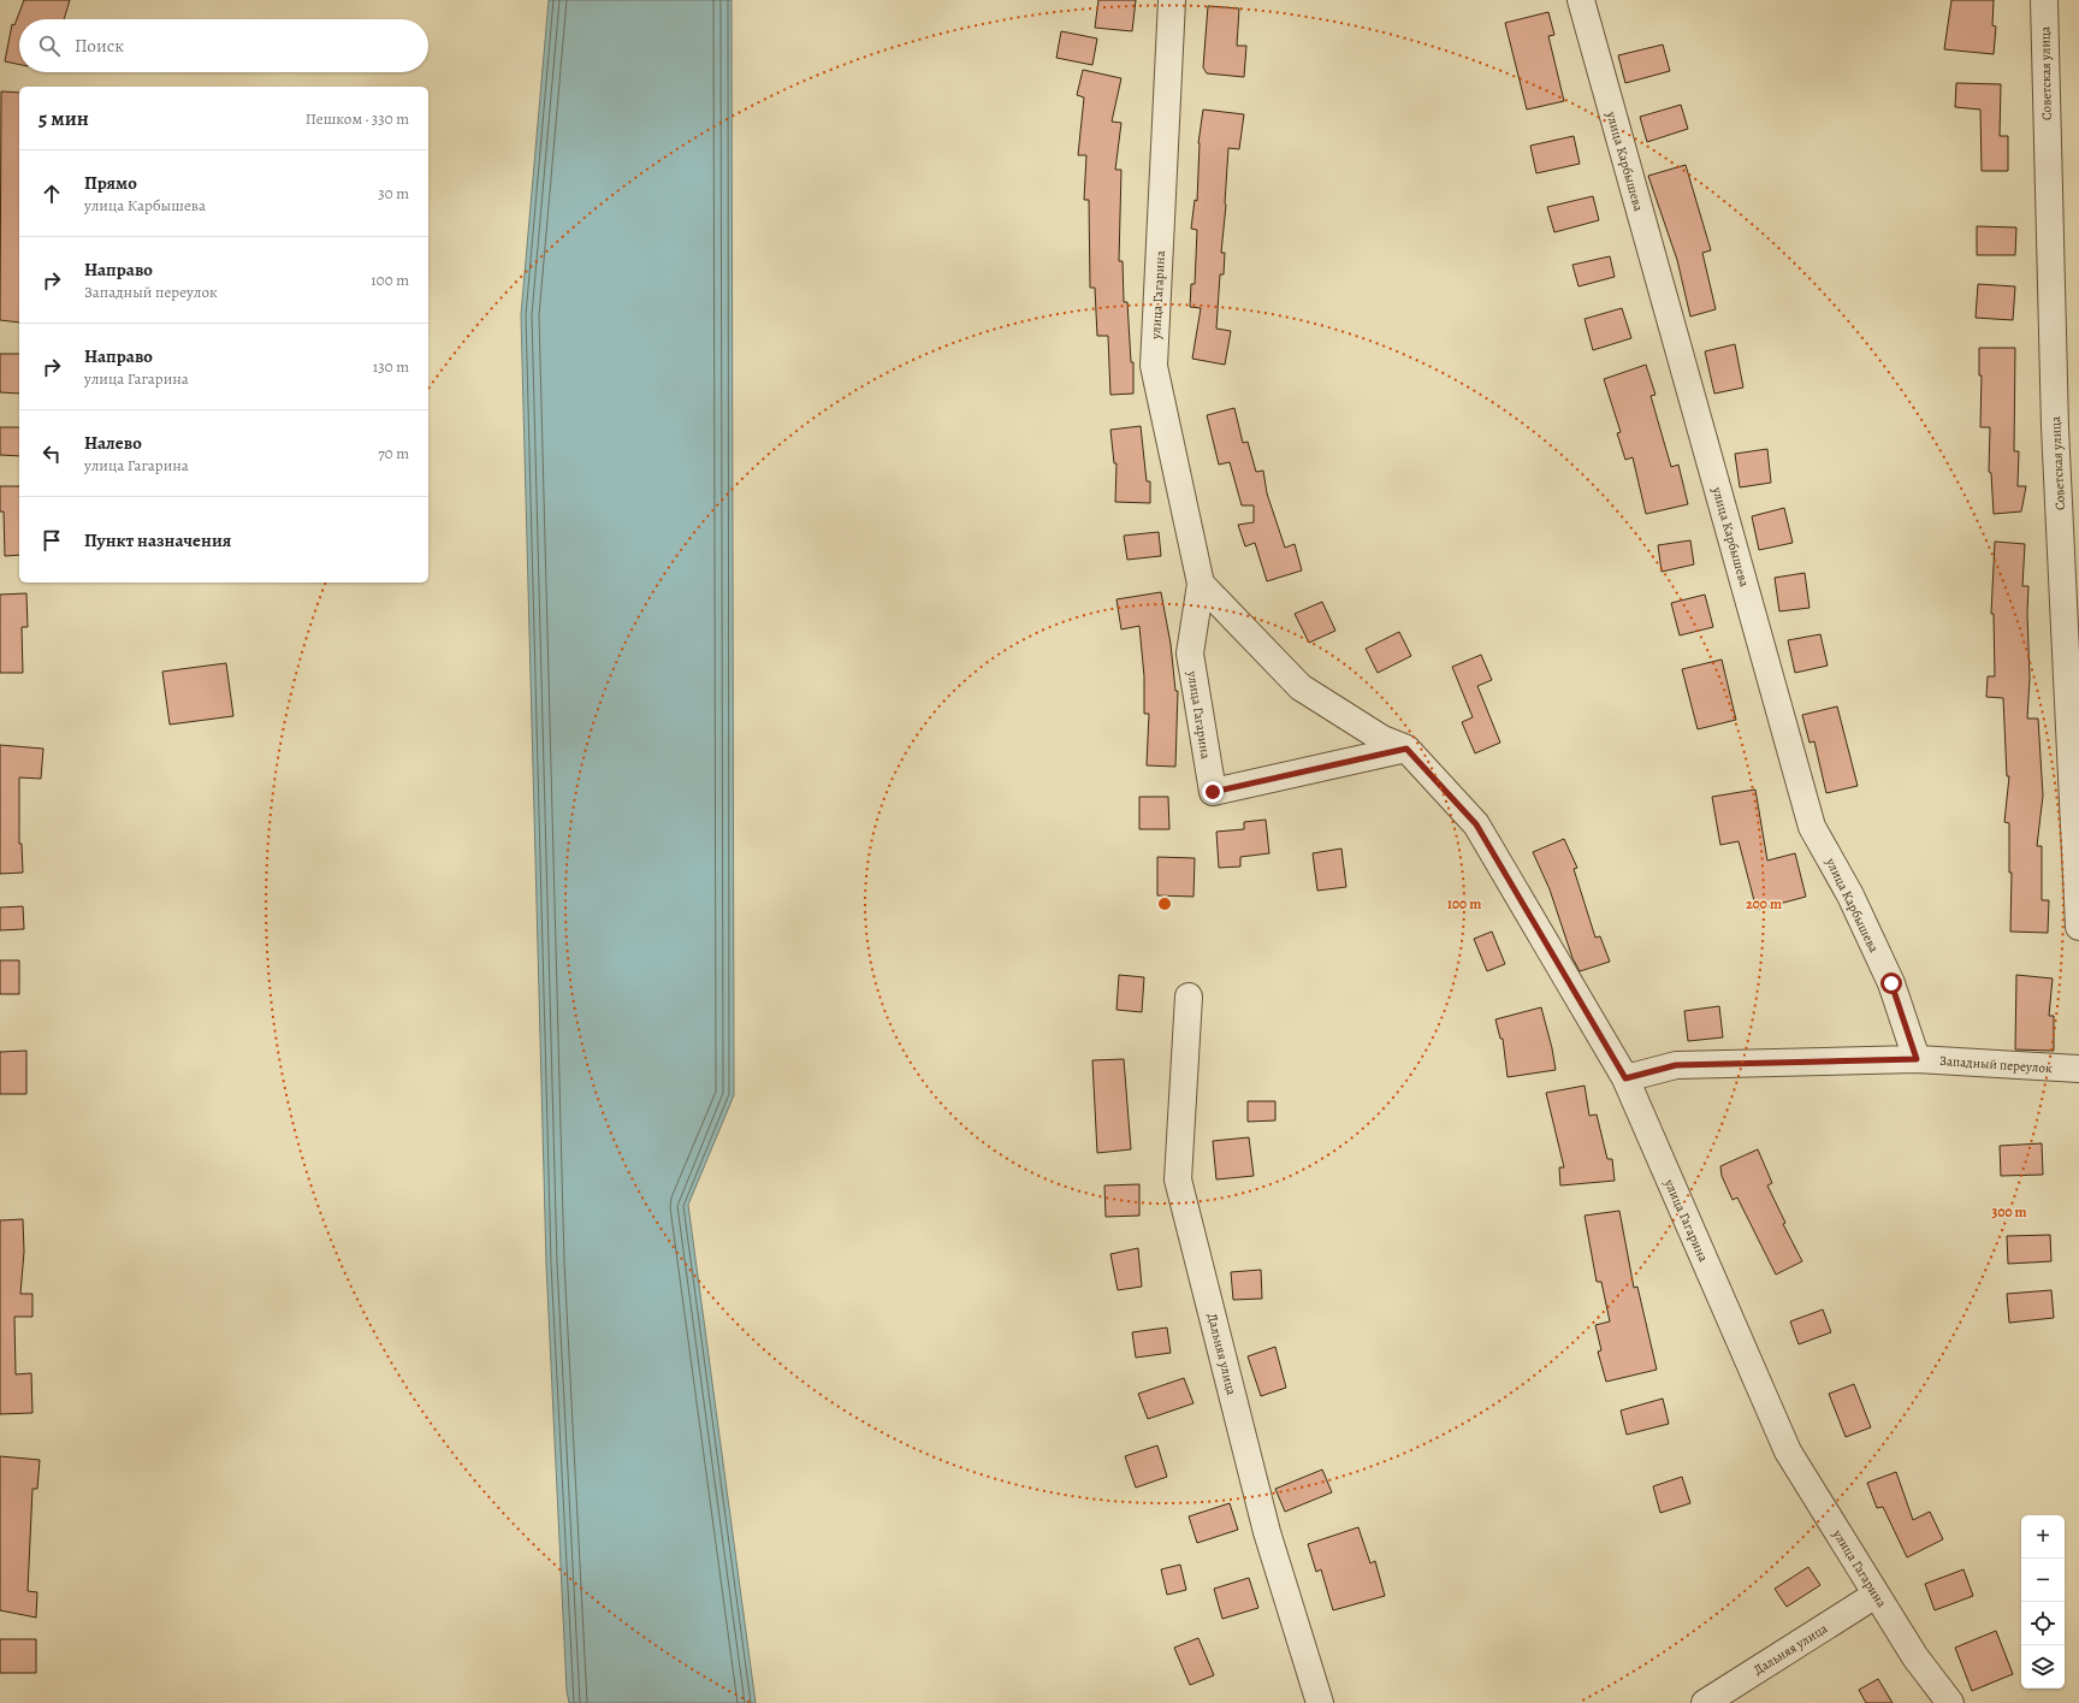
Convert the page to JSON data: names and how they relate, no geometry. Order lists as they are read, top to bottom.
{
  "streets": {
    "street": [
      "Советская улица",
      "улица Карбышева",
      "улица Гагарина",
      "Западный переулок",
      "Дальняя улица"
    ]
  },
  "crossings": [
    ["улица Карбышева", "Западный переулок"],
    ["улица Гагарина", "Западный переулок"],
    ["улица Гагарина", "Дальняя улица"]
  ],
  "page": {
    "search": "Поиск",
    "heading": ["5 мин", "Пешком · 330 m"],
    "list": [
      ["Прямо", "улица Карбышева", "30 m"],
      ["Направо", "Западный переулок", "100 m"],
      ["Направо", "улица Гагарина", "130 m"],
      ["Налево", "улица Гагарина", "70 m"],
      "Пункт назначения"
    ],
    "map_buttons": ["+", "−"]
  },
  "rings": ["100 m", "200 m", "300 m"]
}
